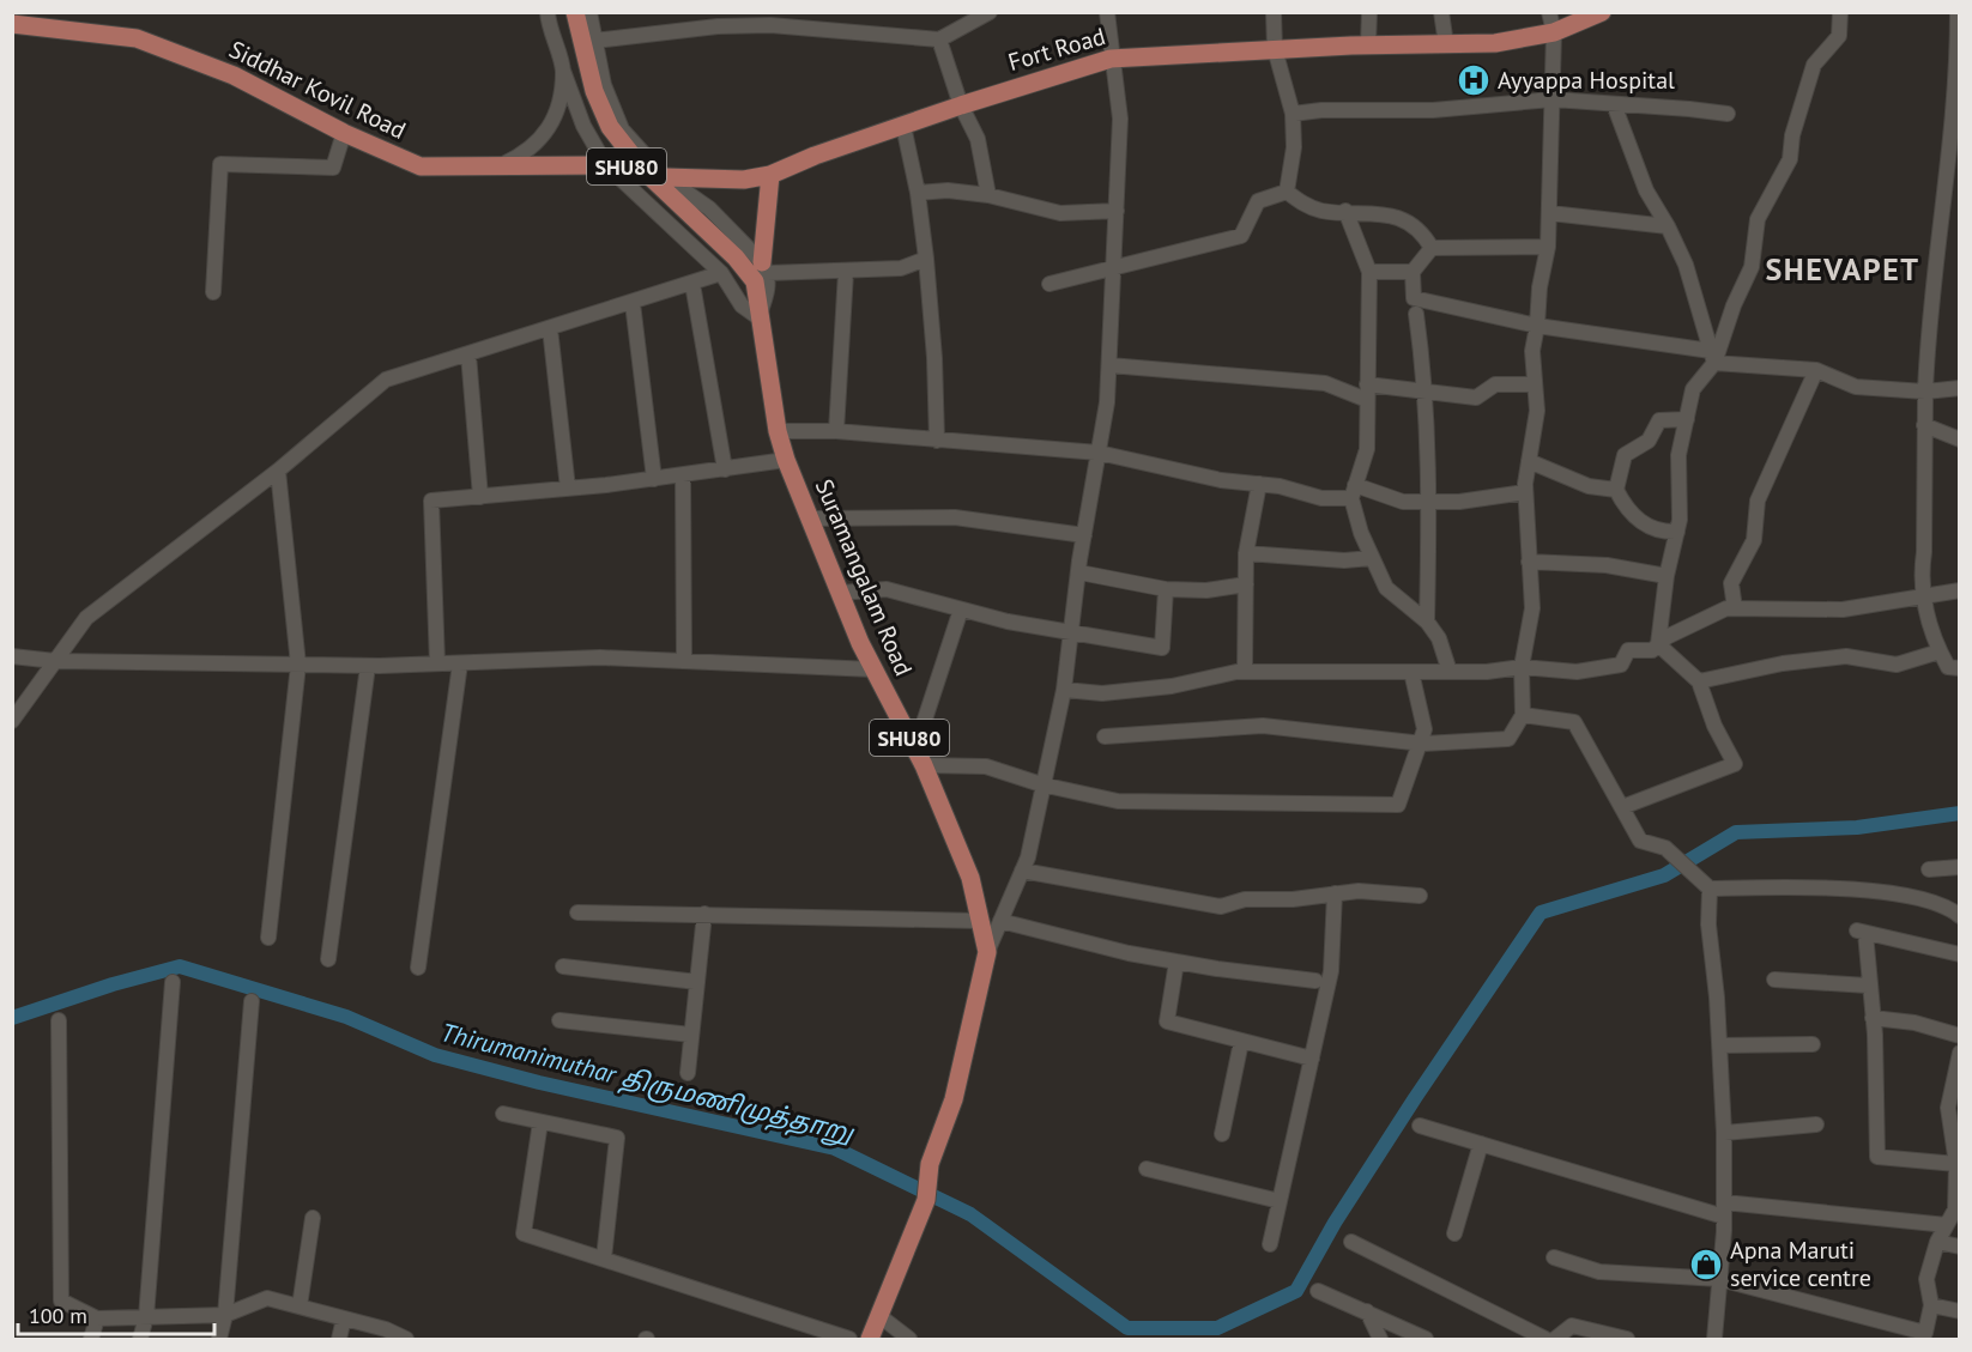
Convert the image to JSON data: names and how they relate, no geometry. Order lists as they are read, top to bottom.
{
  "streets": {
    "main road": [
      "Fort Road",
      "Siddhar Kovil Road",
      "SHU80",
      "Suramangalam Road"
    ]
  },
  "crossings": [
    ["SHU80", "Suramangalam Road"]
  ],
  "districts": ["SHEVAPET"],
  "water": ["Thirumanimuthar திருமணிமுத்தாறு"],
  "places": {
    "hospital": ["Ayyappa Hospital"],
    "shop": ["Apna Maruti service centre"]
  },
  "scale_bar": "100 m"
}
